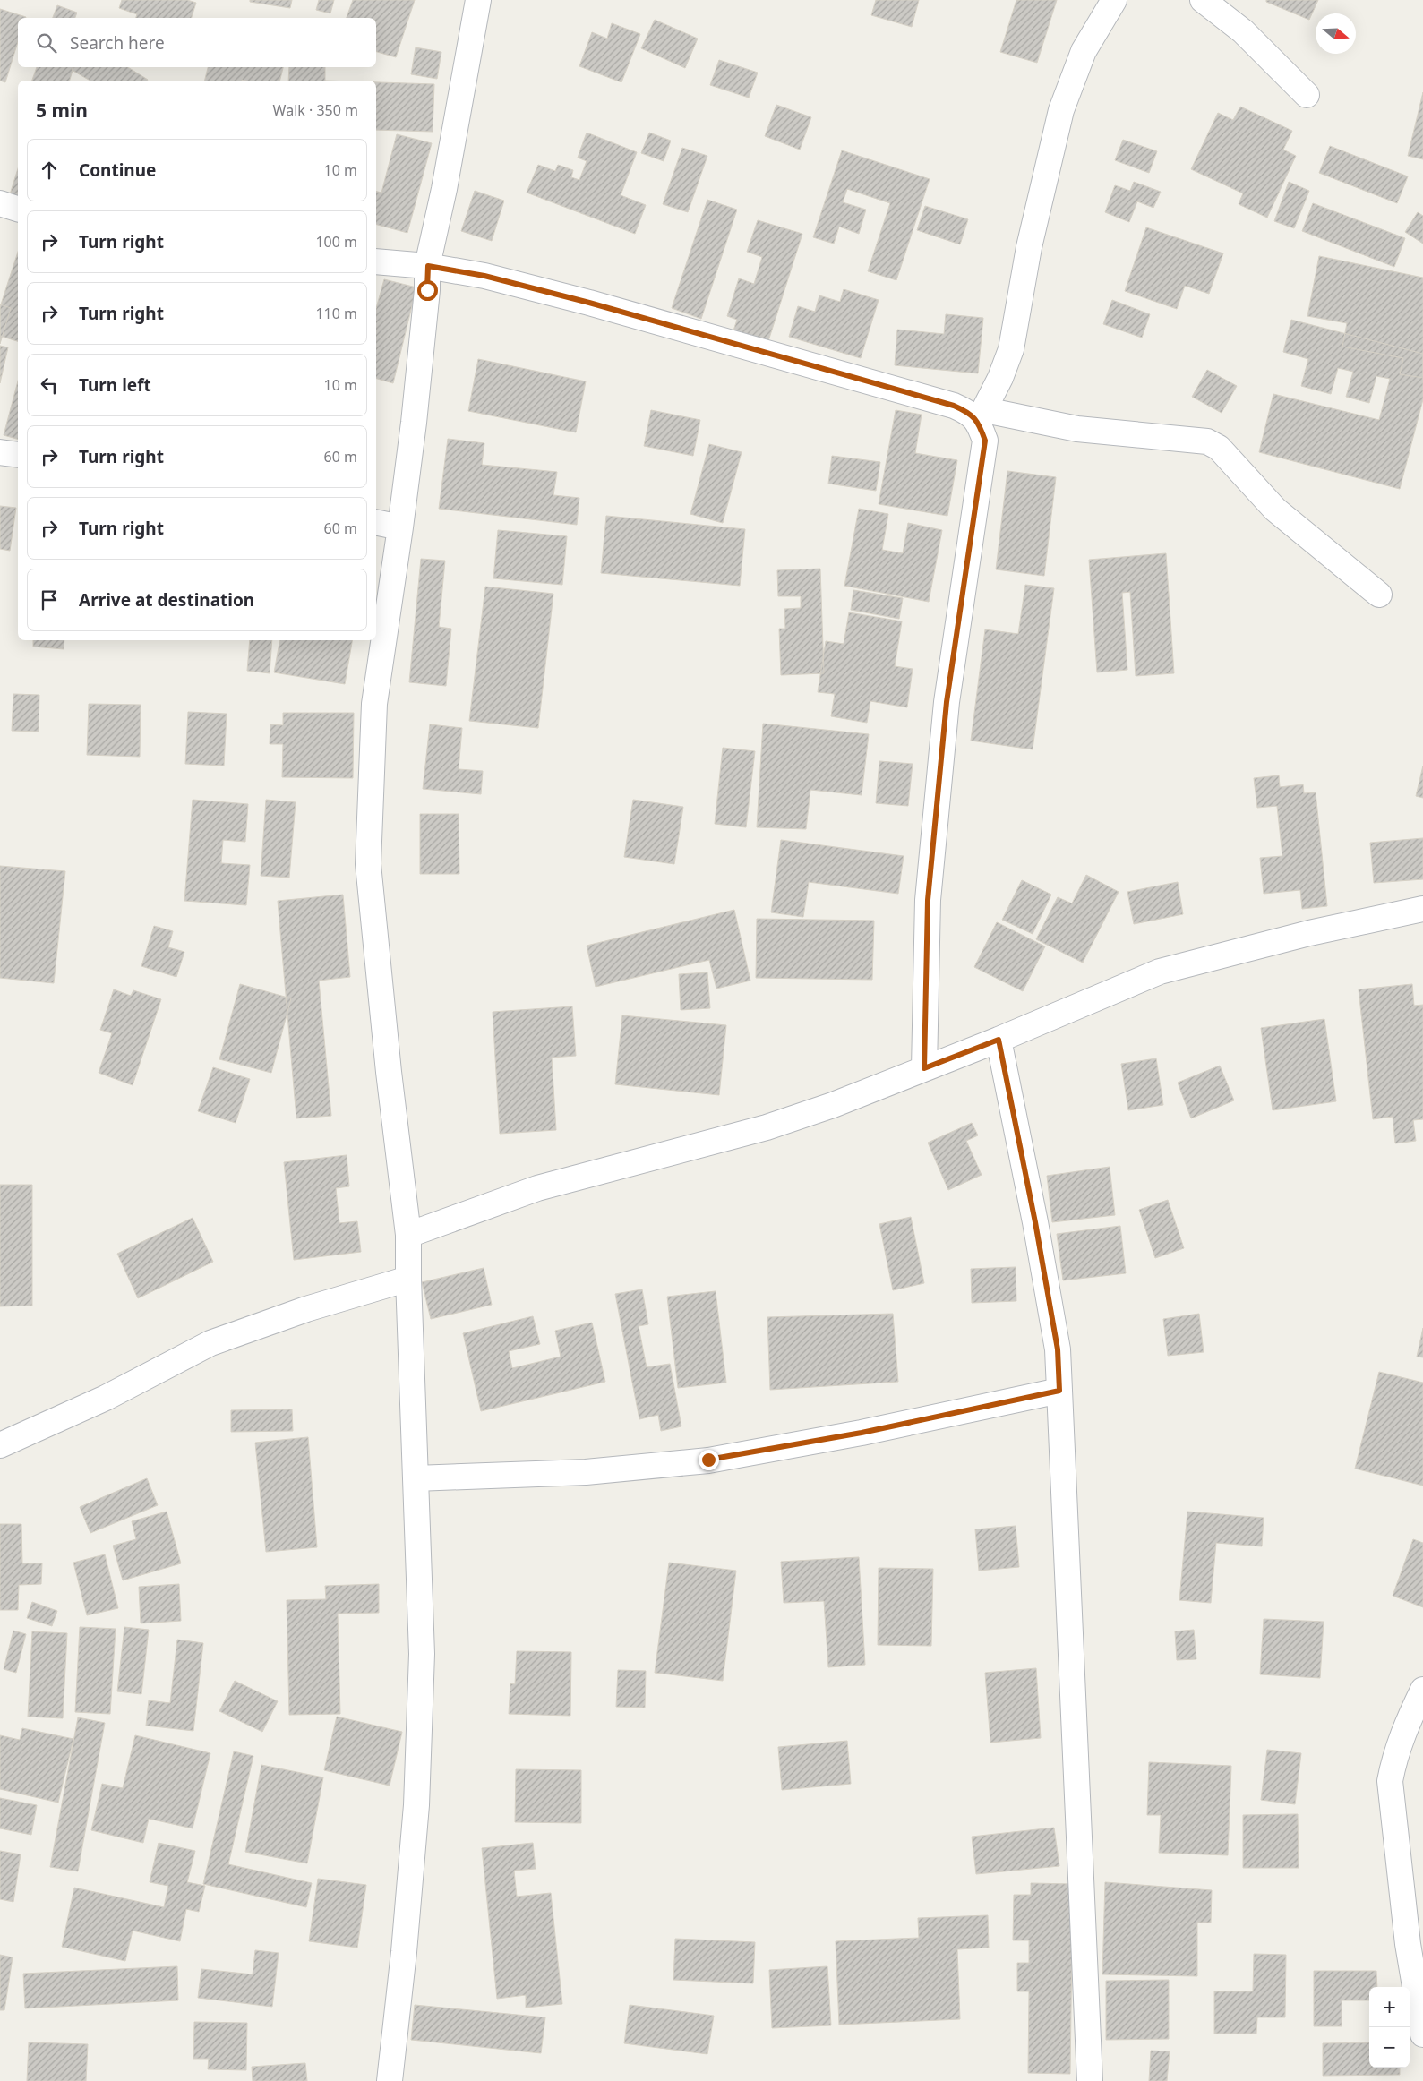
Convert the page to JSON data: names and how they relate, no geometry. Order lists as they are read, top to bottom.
{
  "north": "right",
  "page": {
    "search": "Search here",
    "heading": ["5 min", "Walk · 350 m"],
    "list": [
      ["Continue", "10 m"],
      ["Turn right", "100 m"],
      ["Turn right", "110 m"],
      ["Turn left", "10 m"],
      ["Turn right", "60 m"],
      ["Turn right", "60 m"],
      "Arrive at destination"
    ],
    "map_buttons": ["+", "−"]
  }
}
